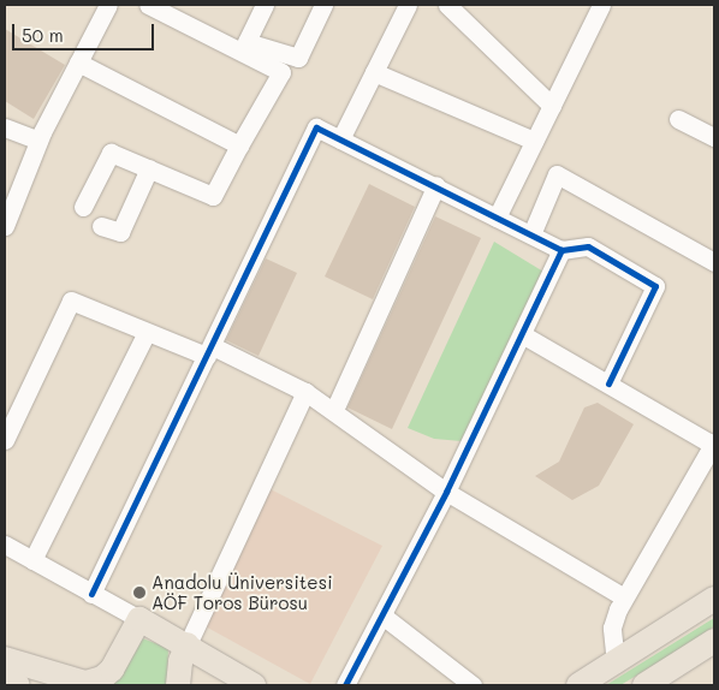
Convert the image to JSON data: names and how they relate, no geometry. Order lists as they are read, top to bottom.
{
  "places": ["Anadolu Üniversitesi AÖF Toros Bürosu"],
  "scale_bar": "50 m"
}
